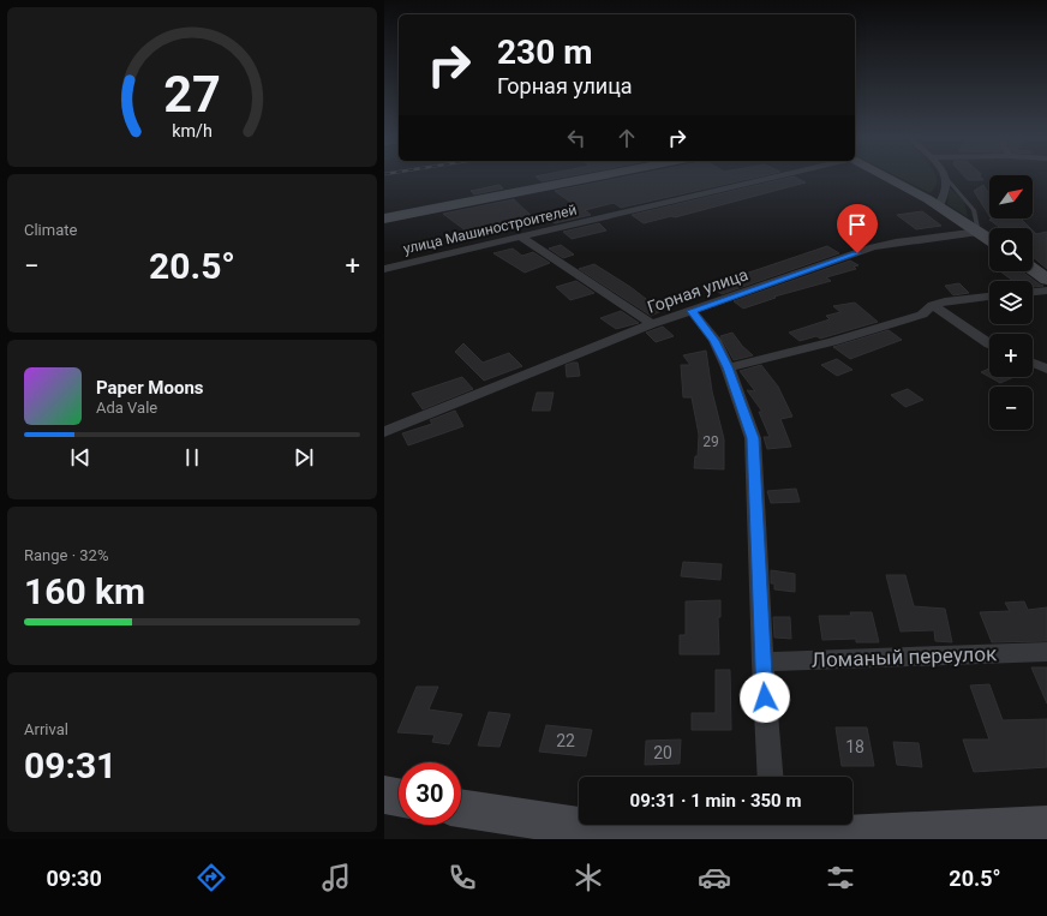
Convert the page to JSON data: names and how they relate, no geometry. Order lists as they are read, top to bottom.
{
  "streets": {
    "street": ["улица Машиностроителей", "Горная улица", "Ломаный переулок"]
  },
  "house_numbers": [
    "29",
    "22",
    "18",
    "20"
  ],
  "north": "top right",
  "page": {
    "turn": ["230 m", "Горная улица"],
    "tile": [
      "Climate",
      ["Range · 32%", "160 km"],
      ["Arrival", "09:31"]
    ],
    "map_buttons": ["+", "−"],
    "heat": ["−", "20.5°", "+"],
    "song": ["Paper Moons", "Ada Vale"],
    "limit": "30",
    "trip": "09:31 · 1 min · 350 m",
    "tabs": ["09:30", "20.5°"],
    "gauge": ["27", "km/h"]
  }
}
